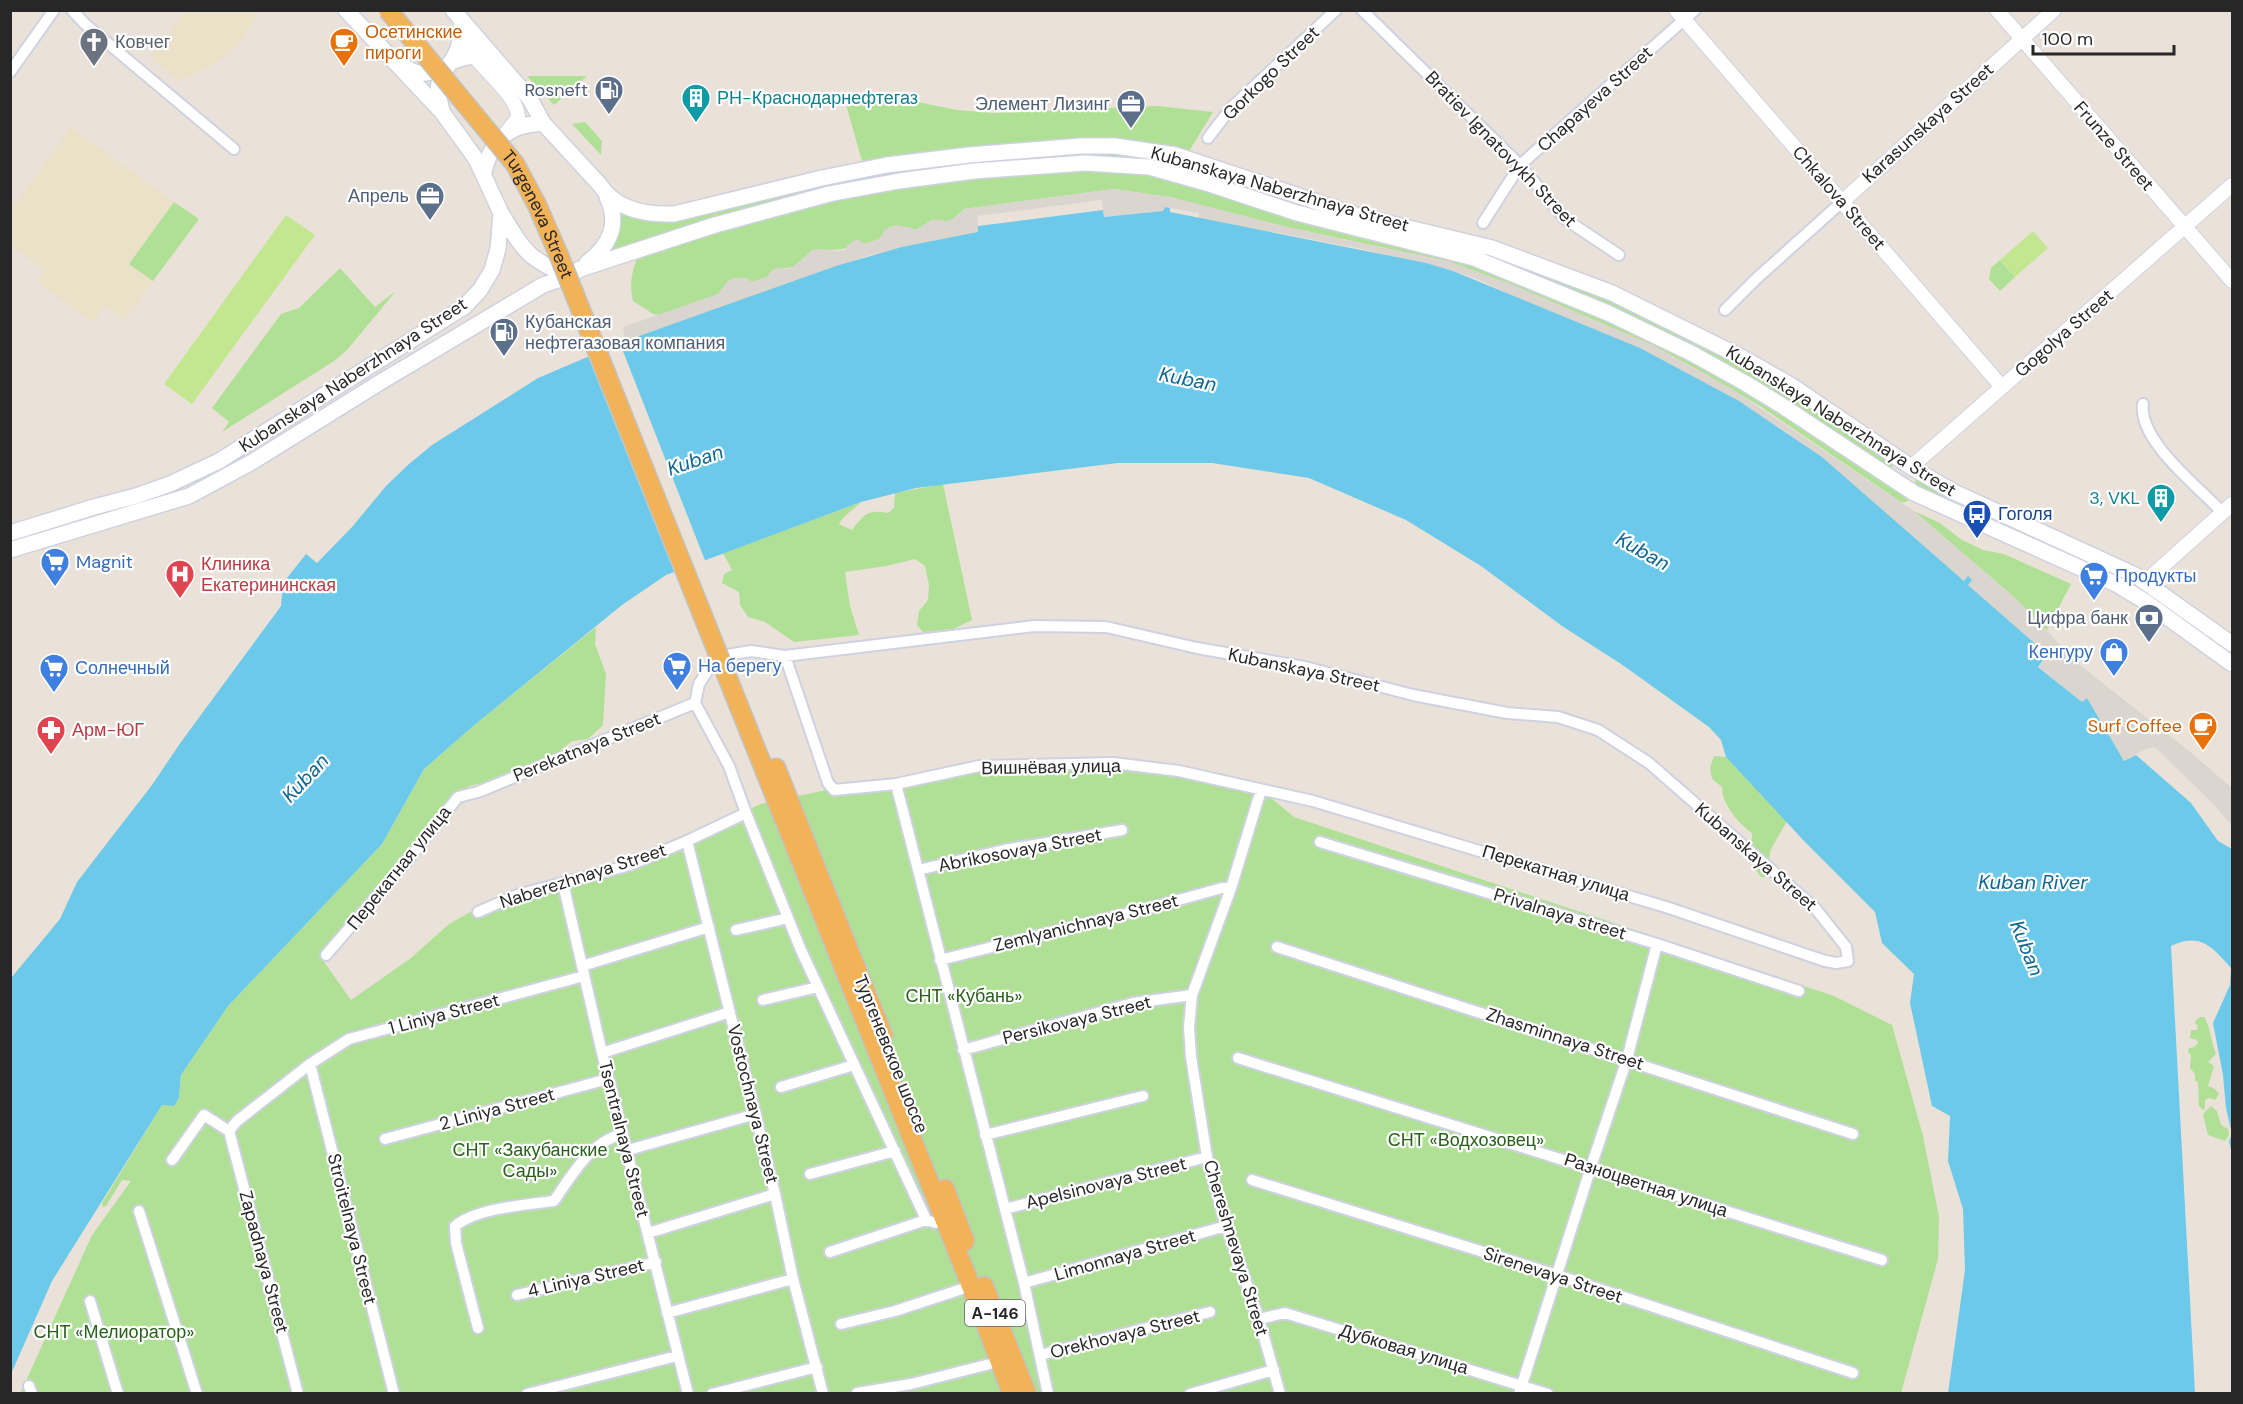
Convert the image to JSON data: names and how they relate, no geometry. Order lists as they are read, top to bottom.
{
  "streets": {
    "highway": ["Turgeneva Street", "Тургеневское шоссе", "А-146"],
    "main road": ["Kubanskaya Naberzhnaya Street", "Gogolya Street"],
    "street": [
      "Gorkogo Street",
      "Chapayeva Street",
      "Karasunskaya Street",
      "Frunze Street",
      "Bratiev Ignatovykh Street",
      "Chkalova Street",
      "Kubanskaya Street",
      "Perekatnaya Street",
      "Вишнёвая улица",
      "Abrikosovaya Street",
      "Перекатная улица",
      "Naberezhnaya Street",
      "Privalnaya street",
      "Zemlyanichnaya Street",
      "1 Liniya Street",
      "Persikovaya Street",
      "Zhasminnaya Street",
      "Vostochnaya Street",
      "2 Liniya Street",
      "Tsentralnaya Street",
      "Apelsinovaya Street",
      "Разноцветная улица",
      "Stroitelnaya Street",
      "Chereshnevaya Street",
      "Limonnaya Street",
      "Zapadnaya Street",
      "Sirenevaya Street",
      "4 Liniya Street",
      "Orekhovaya Street",
      "Дубковая улица"
    ]
  },
  "crossings": [
    ["Chapayeva Street", "Bratiev Ignatovykh Street"],
    ["Chapayeva Street", "Chkalova Street"],
    ["Karasunskaya Street", "Frunze Street"],
    ["Karasunskaya Street", "Chkalova Street"],
    ["Frunze Street", "Gogolya Street"],
    ["Kubanskaya Naberzhnaya Street", "Gogolya Street"],
    ["Chkalova Street", "Gogolya Street"],
    ["Turgeneva Street", "Тургеневское шоссе"],
    ["Kubanskaya Street", "Perekatnaya Street"],
    ["Kubanskaya Street", "Вишнёвая улица"],
    ["Kubanskaya Street", "Перекатная улица"],
    ["Вишнёвая улица", "Перекатная улица"],
    ["Вишнёвая улица", "Chereshnevaya Street"],
    ["Перекатная улица", "Chereshnevaya Street"],
    ["Naberezhnaya Street", "Vostochnaya Street"],
    ["Naberezhnaya Street", "Tsentralnaya Street"],
    ["Zemlyanichnaya Street", "Chereshnevaya Street"],
    ["1 Liniya Street", "Vostochnaya Street"],
    ["1 Liniya Street", "Tsentralnaya Street"],
    ["1 Liniya Street", "Stroitelnaya Street"],
    ["1 Liniya Street", "Zapadnaya Street"],
    ["Persikovaya Street", "Chereshnevaya Street"],
    ["2 Liniya Street", "Tsentralnaya Street"],
    ["Tsentralnaya Street", "4 Liniya Street"],
    ["Apelsinovaya Street", "Chereshnevaya Street"],
    ["Chereshnevaya Street", "Limonnaya Street"],
    ["Chereshnevaya Street", "Дубковая улица"]
  ],
  "water": ["Kuban", "Kuban River"],
  "parks": [
    "СНТ «Кубань»",
    "СНТ «Водхозовец»",
    "СНТ «Закубанские Сады»",
    "СНТ «Мелиоратор»"
  ],
  "places": {
    "church": ["Ковчег"],
    "cafe": ["Осетинские пироги", "Surf Coffee"],
    "fuel station": ["Rosneft", "Кубанская нефтегазовая компания"],
    "building": ["РН-Краснодарнефтегаз", "3, VKL"],
    "office": ["Элемент Лизинг", "Апрель"],
    "bus stop": ["Гоголя"],
    "supermarket": [
      "Magnit",
      "Продукты",
      "На берегу",
      "Солнечный"
    ],
    "hospital": ["Клиника Екатерининская"],
    "bank": ["Цифра банк"],
    "shop": ["Кенгуру"],
    "pharmacy": ["Арм-ЮГ"]
  },
  "scale_bar": "100 m"
}
